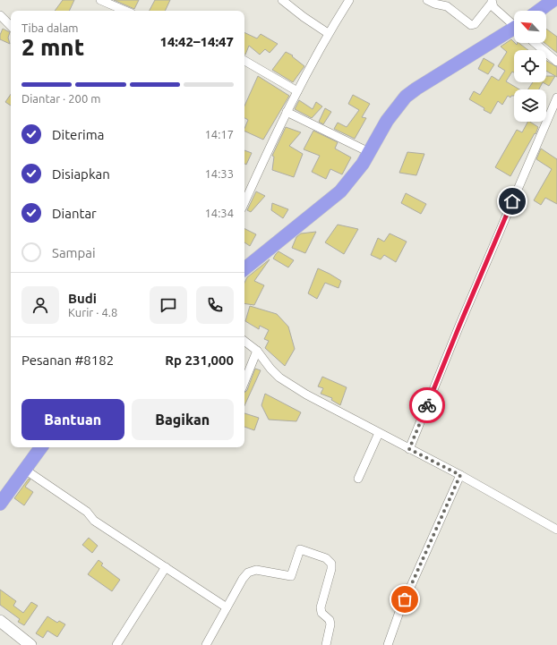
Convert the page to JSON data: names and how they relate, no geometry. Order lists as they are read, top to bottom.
{
  "north": "top left",
  "page": {
    "heading": ["2 mnt", "Tiba dalam", "14:42–14:47"],
    "panel": [
      "Budi",
      "Kurir · 4.8",
      "Pesanan #8182",
      "Rp 231,000"
    ],
    "bar": "Diantar · 200 m",
    "list": [
      ["Diterima", "14:17"],
      ["Disiapkan", "14:33"],
      ["Diantar", "14:34"],
      "Sampai"
    ],
    "buttons": ["Bantuan", "Bagikan"]
  }
}
